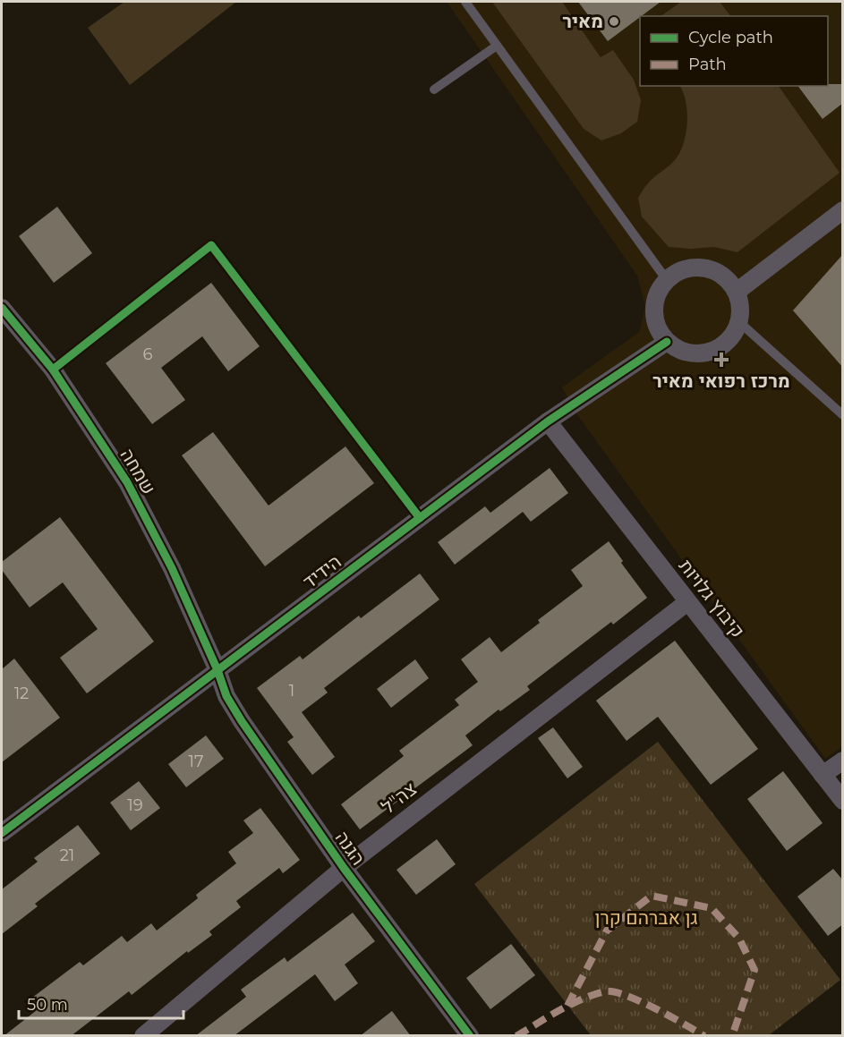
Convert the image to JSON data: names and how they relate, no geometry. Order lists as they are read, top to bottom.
{
  "streets": {
    "street": [
      "שמחה",
      "הידיד",
      "קיבוץ גלויות",
      "צה\"ל",
      "הגנה"
    ]
  },
  "crossings": [
    ["שמחה", "הידיד"],
    ["שמחה", "הגנה"],
    ["הידיד", "קיבוץ גלויות"],
    ["הידיד", "הגנה"],
    ["קיבוץ גלויות", "צה\"ל"],
    ["צה\"ל", "הגנה"]
  ],
  "parks": ["גן אברהם קרן"],
  "places": {
    "other": ["מאיר"],
    "health": ["מרכז רפואי מאיר"]
  },
  "house_numbers": [
    "6",
    "1",
    "12",
    "17",
    "19",
    "21"
  ],
  "legend": ["Cycle path", "Path"],
  "scale_bar": "50 m"
}
